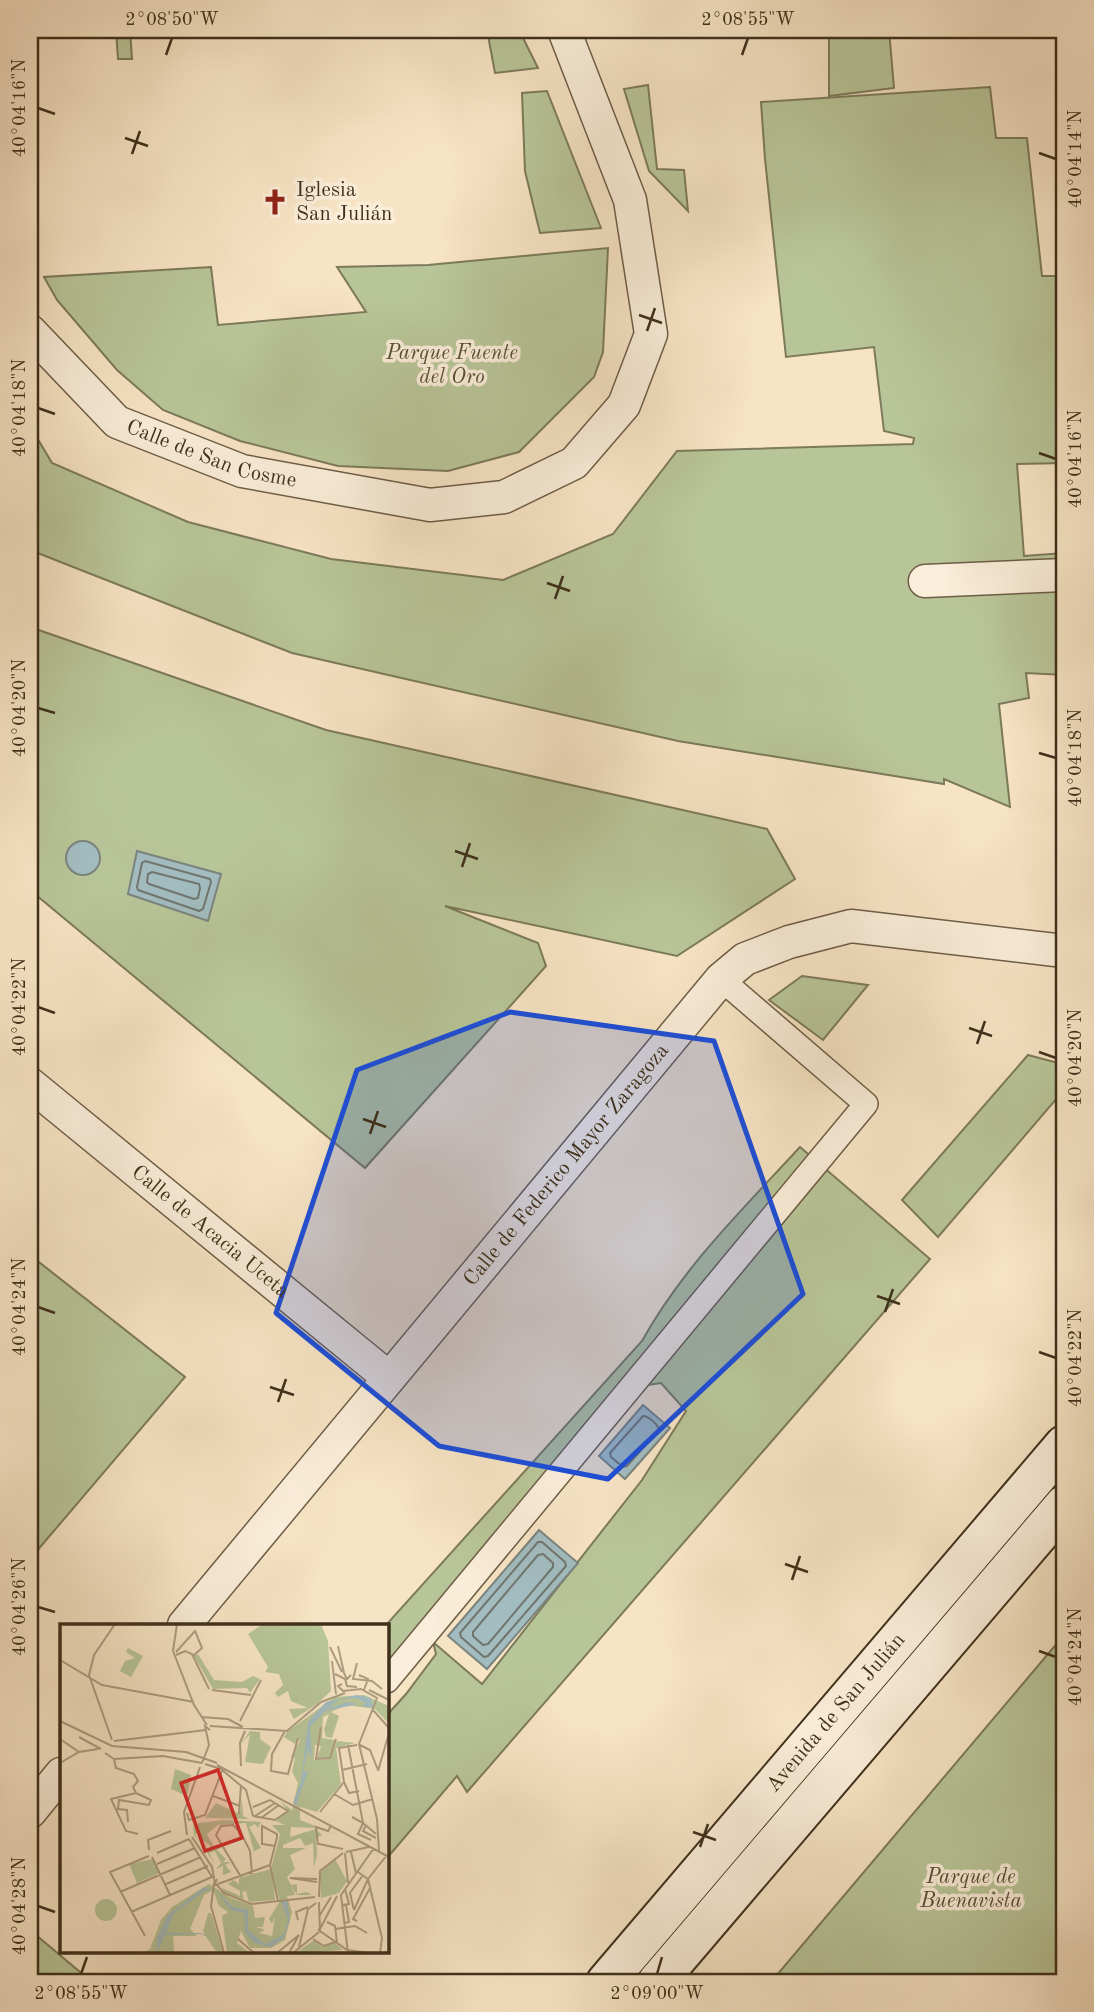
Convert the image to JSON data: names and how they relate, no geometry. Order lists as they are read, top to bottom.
{
  "streets": {
    "main road": ["Avenida de San Julián"],
    "street": ["Calle de San Cosme", "Calle de Federico Mayor Zaragoza", "Calle de Acacia Uceta"]
  },
  "crossings": [
    ["Calle de Federico Mayor Zaragoza", "Calle de Acacia Uceta"]
  ],
  "parks": ["Parque Fuente del Oro", "Parque de Buenavista"],
  "places": {
    "church": ["Iglesia San Julián"]
  },
  "coordinates": [
    "2°08'50\"W",
    "2°08'55\"W",
    "40°04'16\"N",
    "40°04'14\"N",
    "40°04'18\"N",
    "40°04'20\"N",
    "40°04'22\"N",
    "40°04'24\"N",
    "40°04'26\"N",
    "40°04'28\"N",
    "2°09'00\"W"
  ]
}
